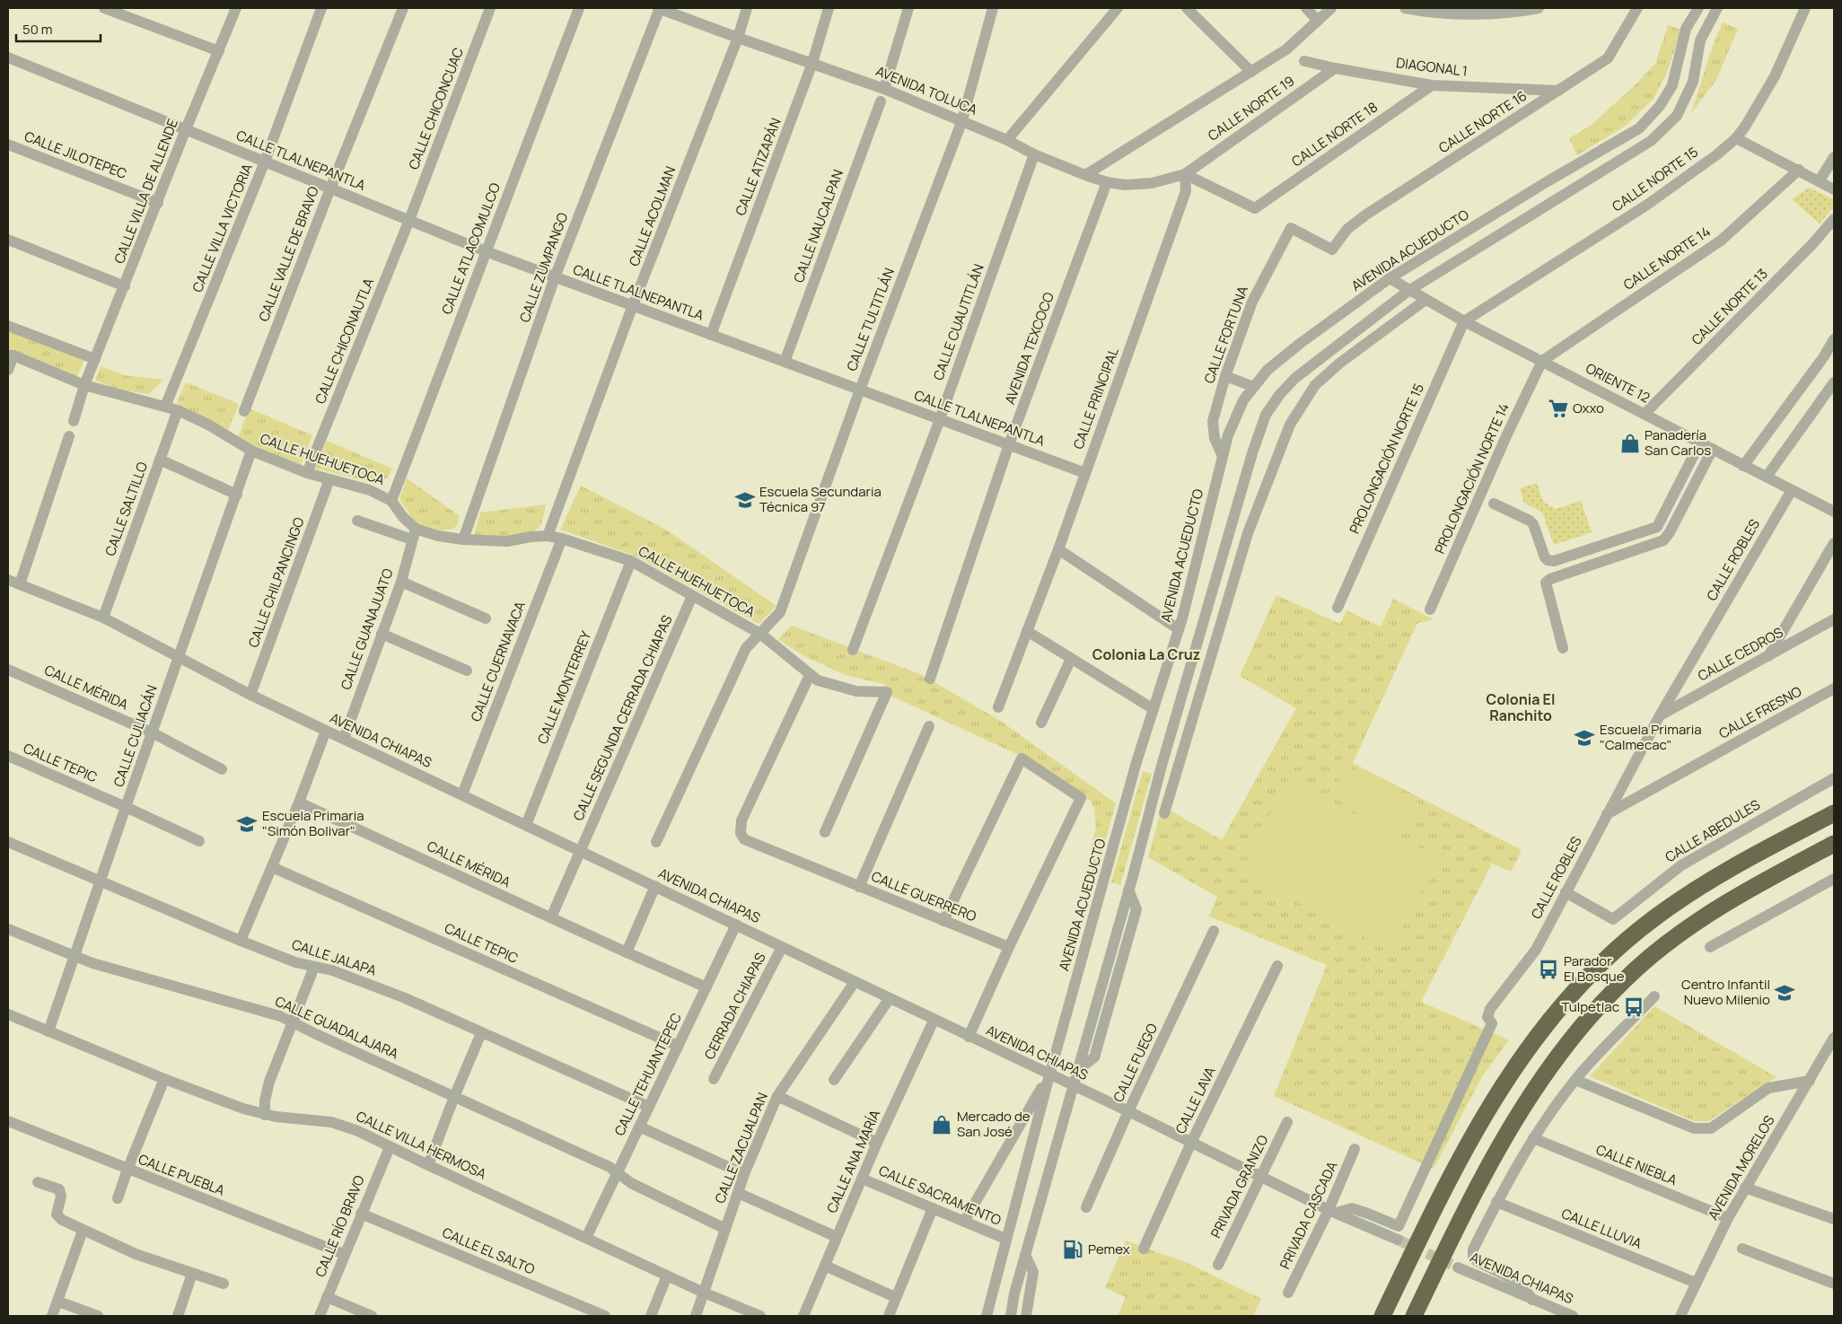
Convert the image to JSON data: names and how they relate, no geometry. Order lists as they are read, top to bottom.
{
  "streets": {
    "street": [
      "DIAGONAL 1",
      "AVENIDA TOLUCA",
      "CALLE CHICONCUAC",
      "CALLE NORTE 19",
      "CALLE NORTE 16",
      "CALLE NORTE 18",
      "CALLE JILOTEPEC",
      "CALLE TLALNEPANTLA",
      "CALLE ATIZAPÁN",
      "CALLE NORTE 15",
      "CALLE VILLA DE ALLENDE",
      "CALLE ACOLMAN",
      "CALLE NAUCALPAN",
      "CALLE VILLA VICTORIA",
      "CALLE ATLACOMULCO",
      "AVENIDA ACUEDUCTO",
      "CALLE VALLE DE BRAVO",
      "CALLE NORTE 14",
      "CALLE ZUMPANGO",
      "CALLE NORTE 13",
      "CALLE TULTITLÁN",
      "CALLE CUAUTITLÁN",
      "CALLE FORTUNA",
      "CALLE CHICONAUTLA",
      "AVENIDA TEXCOCO",
      "ORIENTE 12",
      "CALLE PRINCIPAL",
      "PROLONGACIÓN NORTE 15",
      "CALLE HUEHUETOCA",
      "PROLONGACIÓN NORTE 14",
      "CALLE SALTILLO",
      "CALLE ROBLES",
      "CALLE CHILPANCINGO",
      "CALLE GUANAJUATO",
      "CALLE CEDROS",
      "CALLE CUERNAVACA",
      "CALLE MÉRIDA",
      "CALLE MONTERREY",
      "CALLE FRESNO",
      "CALLE SEGUNDA CERRADA CHIAPAS",
      "CALLE CULIACÁN",
      "AVENIDA CHIAPAS",
      "CALLE TEPIC",
      "CALLE ABEDULES",
      "CALLE GUERRERO",
      "CALLE JALAPA",
      "CERRADA CHIAPAS",
      "CALLE GUADALAJARA",
      "CALLE FUEGO",
      "CALLE TEHUANTEPEC",
      "CALLE LAVA",
      "CALLE VILLA HERMOSA",
      "CALLE ZACUALPAN",
      "CALLE ANA MARÍA",
      "CALLE NIEBLA",
      "AVENIDA MORELOS",
      "CALLE PUEBLA",
      "PRIVADA GRANIZO",
      "CALLE SACRAMENTO",
      "PRIVADA CASCADA",
      "CALLE RÍO BRAVO",
      "CALLE LLUVIA",
      "CALLE EL SALTO"
    ]
  },
  "crossings": [
    ["DIAGONAL 1", "CALLE NORTE 19"],
    ["DIAGONAL 1", "CALLE NORTE 16"],
    ["DIAGONAL 1", "CALLE NORTE 18"],
    ["AVENIDA TOLUCA", "CALLE NORTE 19"],
    ["AVENIDA TOLUCA", "CALLE NORTE 18"],
    ["AVENIDA TOLUCA", "CALLE ATIZAPÁN"],
    ["AVENIDA TOLUCA", "CALLE ACOLMAN"],
    ["AVENIDA TOLUCA", "CALLE ZUMPANGO"],
    ["AVENIDA TOLUCA", "CALLE TULTITLÁN"],
    ["AVENIDA TOLUCA", "CALLE CUAUTITLÁN"],
    ["AVENIDA TOLUCA", "AVENIDA TEXCOCO"],
    ["AVENIDA TOLUCA", "CALLE PRINCIPAL"],
    ["CALLE CHICONCUAC", "CALLE TLALNEPANTLA"],
    ["CALLE CHICONCUAC", "CALLE CHICONAUTLA"],
    ["CALLE NORTE 19", "CALLE NORTE 18"],
    ["CALLE NORTE 19", "CALLE PRINCIPAL"],
    ["CALLE NORTE 16", "CALLE FORTUNA"],
    ["CALLE NORTE 18", "CALLE PRINCIPAL"],
    ["CALLE JILOTEPEC", "CALLE VILLA DE ALLENDE"],
    ["CALLE TLALNEPANTLA", "CALLE ATIZAPÁN"],
    ["CALLE TLALNEPANTLA", "CALLE VILLA DE ALLENDE"],
    ["CALLE TLALNEPANTLA", "CALLE ACOLMAN"],
    ["CALLE TLALNEPANTLA", "CALLE NAUCALPAN"],
    ["CALLE TLALNEPANTLA", "CALLE VILLA VICTORIA"],
    ["CALLE TLALNEPANTLA", "CALLE ATLACOMULCO"],
    ["CALLE TLALNEPANTLA", "CALLE VALLE DE BRAVO"],
    ["CALLE TLALNEPANTLA", "CALLE ZUMPANGO"],
    ["CALLE TLALNEPANTLA", "CALLE TULTITLÁN"],
    ["CALLE TLALNEPANTLA", "CALLE CUAUTITLÁN"],
    ["CALLE TLALNEPANTLA", "CALLE CHICONAUTLA"],
    ["CALLE TLALNEPANTLA", "AVENIDA TEXCOCO"],
    ["CALLE TLALNEPANTLA", "CALLE PRINCIPAL"],
    ["CALLE NORTE 15", "ORIENTE 12"],
    ["CALLE NORTE 15", "PROLONGACIÓN NORTE 15"],
    ["CALLE VILLA DE ALLENDE", "CALLE HUEHUETOCA"],
    ["CALLE ACOLMAN", "CALLE HUEHUETOCA"],
    ["CALLE VILLA VICTORIA", "CALLE HUEHUETOCA"],
    ["CALLE ATLACOMULCO", "CALLE HUEHUETOCA"],
    ["AVENIDA ACUEDUCTO", "CALLE FORTUNA"],
    ["AVENIDA ACUEDUCTO", "ORIENTE 12"],
    ["AVENIDA ACUEDUCTO", "AVENIDA CHIAPAS"],
    ["AVENIDA ACUEDUCTO", "CALLE SACRAMENTO"],
    ["CALLE NORTE 14", "ORIENTE 12"],
    ["CALLE NORTE 14", "PROLONGACIÓN NORTE 14"],
    ["CALLE ZUMPANGO", "CALLE HUEHUETOCA"],
    ["CALLE NORTE 13", "ORIENTE 12"],
    ["CALLE TULTITLÁN", "CALLE HUEHUETOCA"],
    ["CALLE CHICONAUTLA", "CALLE HUEHUETOCA"],
    ["ORIENTE 12", "PROLONGACIÓN NORTE 15"],
    ["ORIENTE 12", "PROLONGACIÓN NORTE 14"],
    ["ORIENTE 12", "CALLE ROBLES"],
    ["CALLE HUEHUETOCA", "CALLE SALTILLO"],
    ["CALLE HUEHUETOCA", "CALLE CHILPANCINGO"],
    ["CALLE HUEHUETOCA", "CALLE GUANAJUATO"],
    ["CALLE HUEHUETOCA", "CALLE CUERNAVACA"],
    ["CALLE HUEHUETOCA", "CALLE MONTERREY"],
    ["CALLE HUEHUETOCA", "CALLE SEGUNDA CERRADA CHIAPAS"],
    ["CALLE HUEHUETOCA", "CALLE CULIACÁN"],
    ["CALLE HUEHUETOCA", "CALLE GUERRERO"],
    ["CALLE SALTILLO", "AVENIDA CHIAPAS"],
    ["CALLE ROBLES", "CALLE CEDROS"],
    ["CALLE ROBLES", "CALLE FRESNO"],
    ["CALLE ROBLES", "AVENIDA CHIAPAS"],
    ["CALLE ROBLES", "CALLE ABEDULES"],
    ["CALLE ROBLES", "PRIVADA CASCADA"],
    ["CALLE CHILPANCINGO", "AVENIDA CHIAPAS"],
    ["CALLE GUANAJUATO", "AVENIDA CHIAPAS"],
    ["CALLE CUERNAVACA", "AVENIDA CHIAPAS"],
    ["CALLE MÉRIDA", "CALLE SEGUNDA CERRADA CHIAPAS"],
    ["CALLE MÉRIDA", "CALLE CULIACÁN"],
    ["CALLE MÉRIDA", "CALLE TEHUANTEPEC"],
    ["CALLE MONTERREY", "AVENIDA CHIAPAS"],
    ["CALLE SEGUNDA CERRADA CHIAPAS", "AVENIDA CHIAPAS"],
    ["CALLE CULIACÁN", "AVENIDA CHIAPAS"],
    ["CALLE CULIACÁN", "CALLE TEPIC"],
    ["CALLE CULIACÁN", "CALLE JALAPA"],
    ["CALLE CULIACÁN", "CALLE GUADALAJARA"],
    ["CALLE CULIACÁN", "CALLE VILLA HERMOSA"],
    ["AVENIDA CHIAPAS", "CERRADA CHIAPAS"],
    ["AVENIDA CHIAPAS", "CALLE FUEGO"],
    ["AVENIDA CHIAPAS", "CALLE TEHUANTEPEC"],
    ["AVENIDA CHIAPAS", "CALLE LAVA"],
    ["AVENIDA CHIAPAS", "CALLE ZACUALPAN"],
    ["AVENIDA CHIAPAS", "CALLE ANA MARÍA"],
    ["AVENIDA CHIAPAS", "PRIVADA GRANIZO"],
    ["AVENIDA CHIAPAS", "PRIVADA CASCADA"],
    ["CALLE TEPIC", "CALLE TEHUANTEPEC"],
    ["CALLE JALAPA", "CALLE TEHUANTEPEC"],
    ["CALLE GUADALAJARA", "CALLE TEHUANTEPEC"],
    ["CALLE GUADALAJARA", "CALLE ZACUALPAN"],
    ["CALLE TEHUANTEPEC", "CALLE VILLA HERMOSA"],
    ["CALLE VILLA HERMOSA", "CALLE ZACUALPAN"],
    ["CALLE VILLA HERMOSA", "CALLE RÍO BRAVO"],
    ["CALLE ANA MARÍA", "CALLE SACRAMENTO"],
    ["CALLE NIEBLA", "AVENIDA MORELOS"],
    ["AVENIDA MORELOS", "CALLE LLUVIA"],
    ["CALLE PUEBLA", "CALLE RÍO BRAVO"],
    ["CALLE RÍO BRAVO", "CALLE EL SALTO"]
  ],
  "districts": ["Colonia La Cruz", "Colonia El Ranchito"],
  "places": {
    "supermarket": ["Oxxo"],
    "shop": ["Panadería San Carlos", "Mercado de San José"],
    "school or university": [
      "Escuela Secundaria Técnica 97",
      "Escuela Primaria \"Calmecac\"",
      "Escuela Primaria \"Simón Bolivar\"",
      "Centro Infantil Nuevo Milenio"
    ],
    "bus stop": ["Parador El Bosque", "Tulpetlac"],
    "fuel station": ["Pemex"]
  },
  "scale_bar": "50 m"
}
